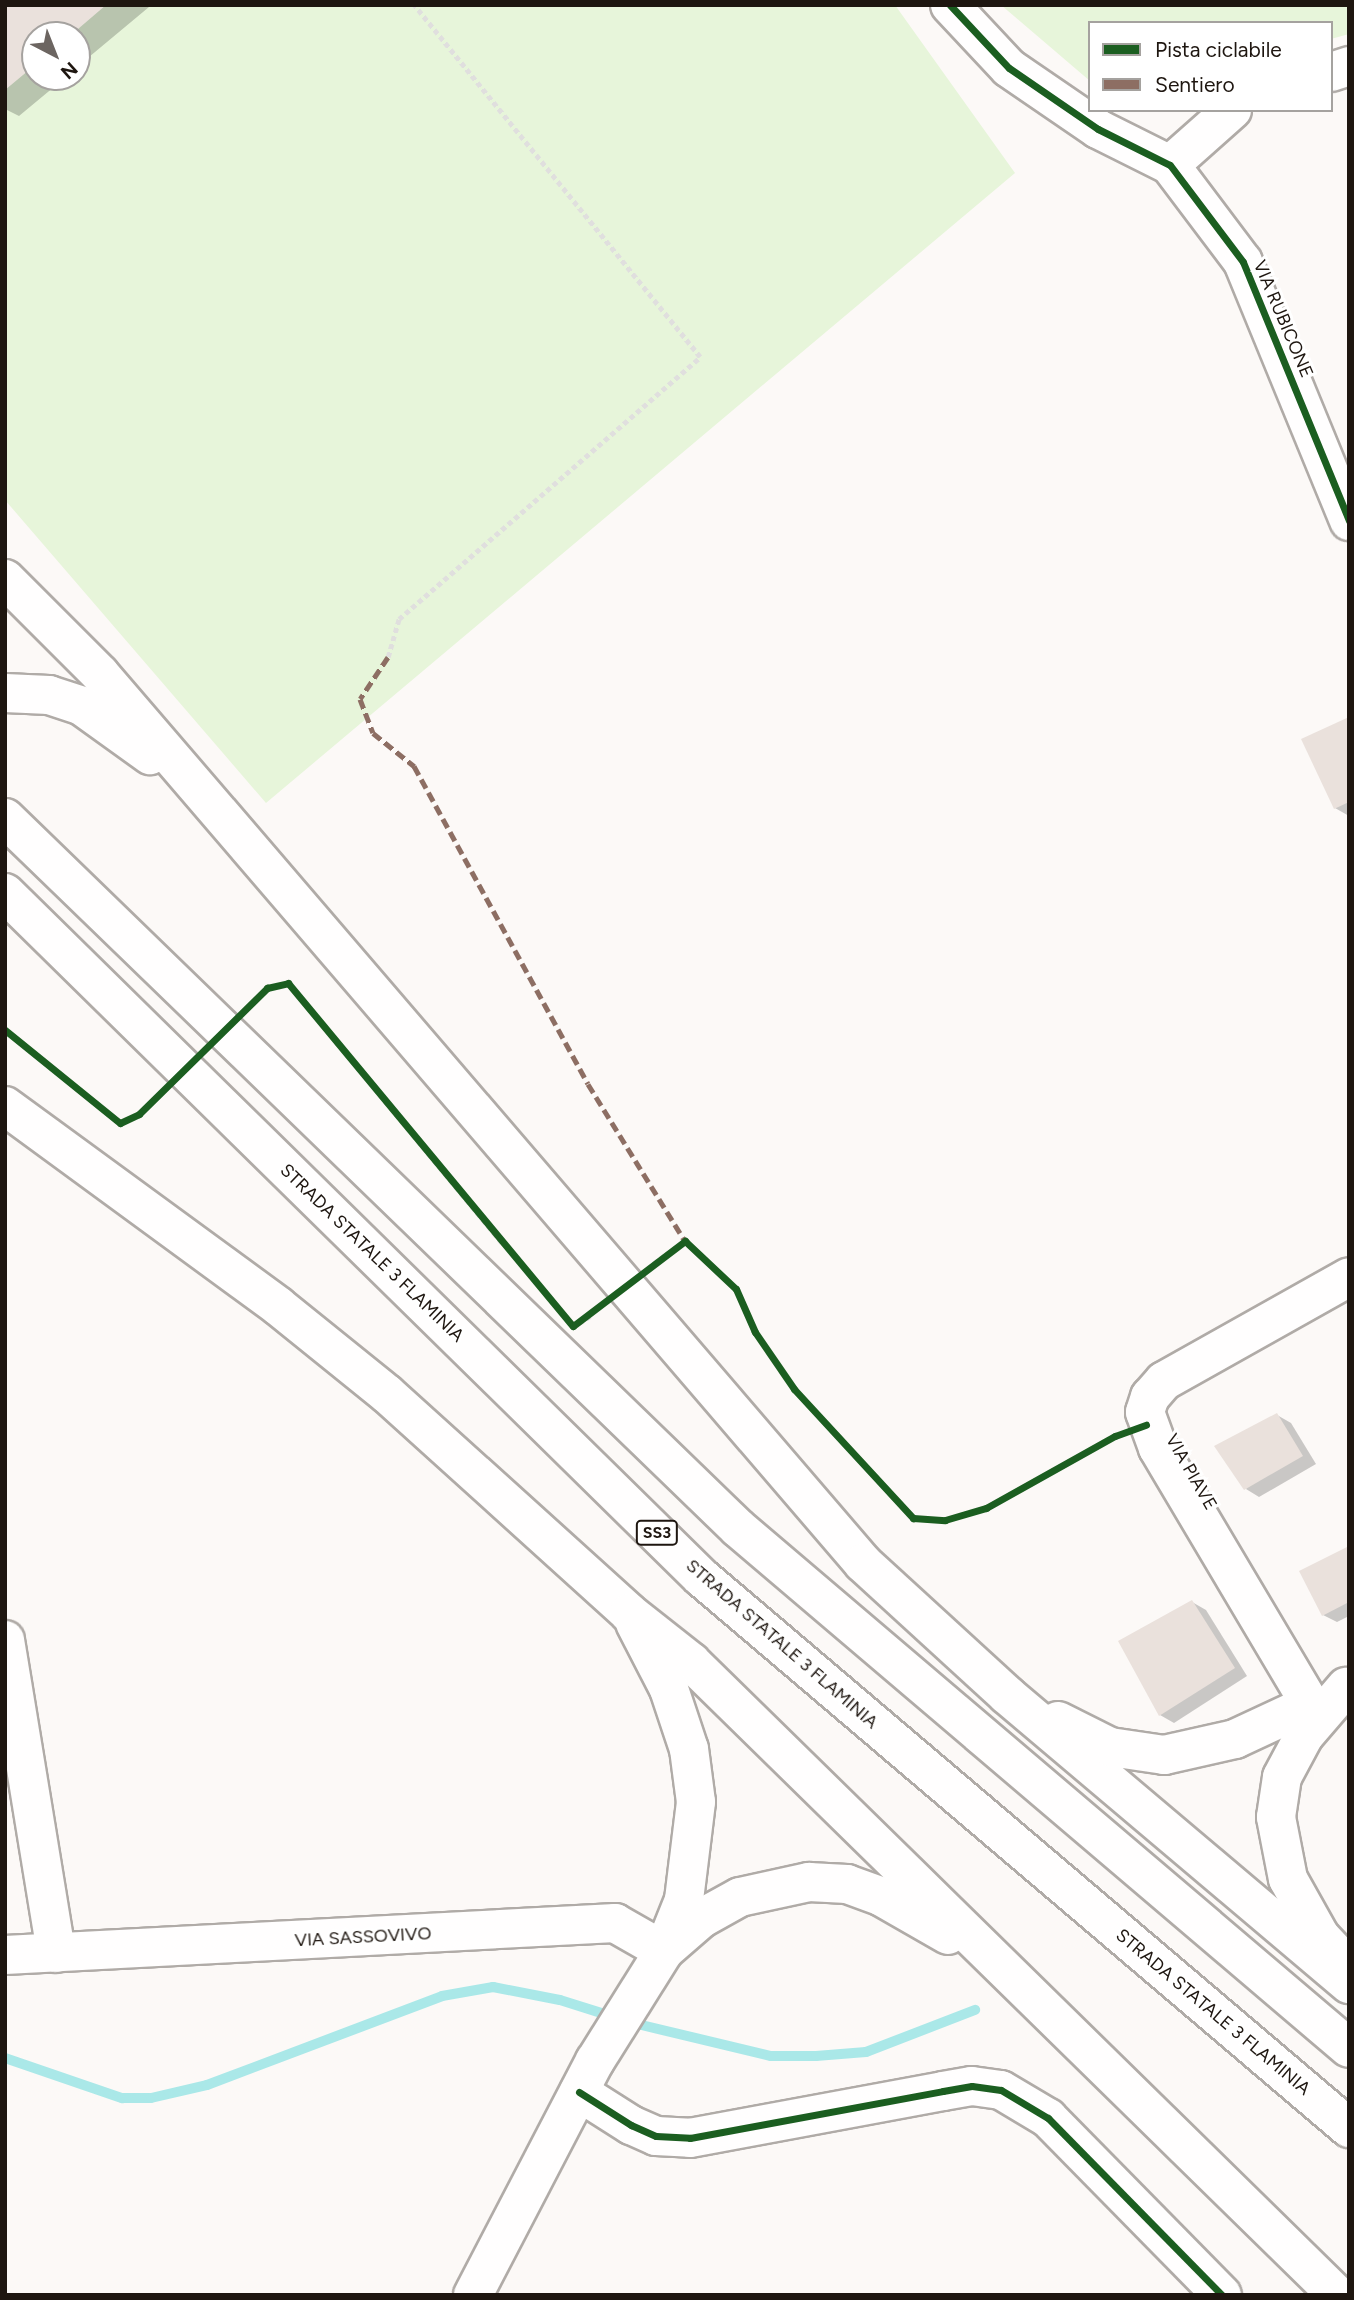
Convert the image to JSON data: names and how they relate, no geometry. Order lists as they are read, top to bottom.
{
  "streets": {
    "main road": [
      "VIA RUBICONE",
      "STRADA STATALE 3 FLAMINIA",
      "VIA PIAVE",
      "SS3",
      "VIA SASSOVIVO"
    ]
  },
  "legend": ["Pista ciclabile", "Sentiero"],
  "north": "bottom right"
}
